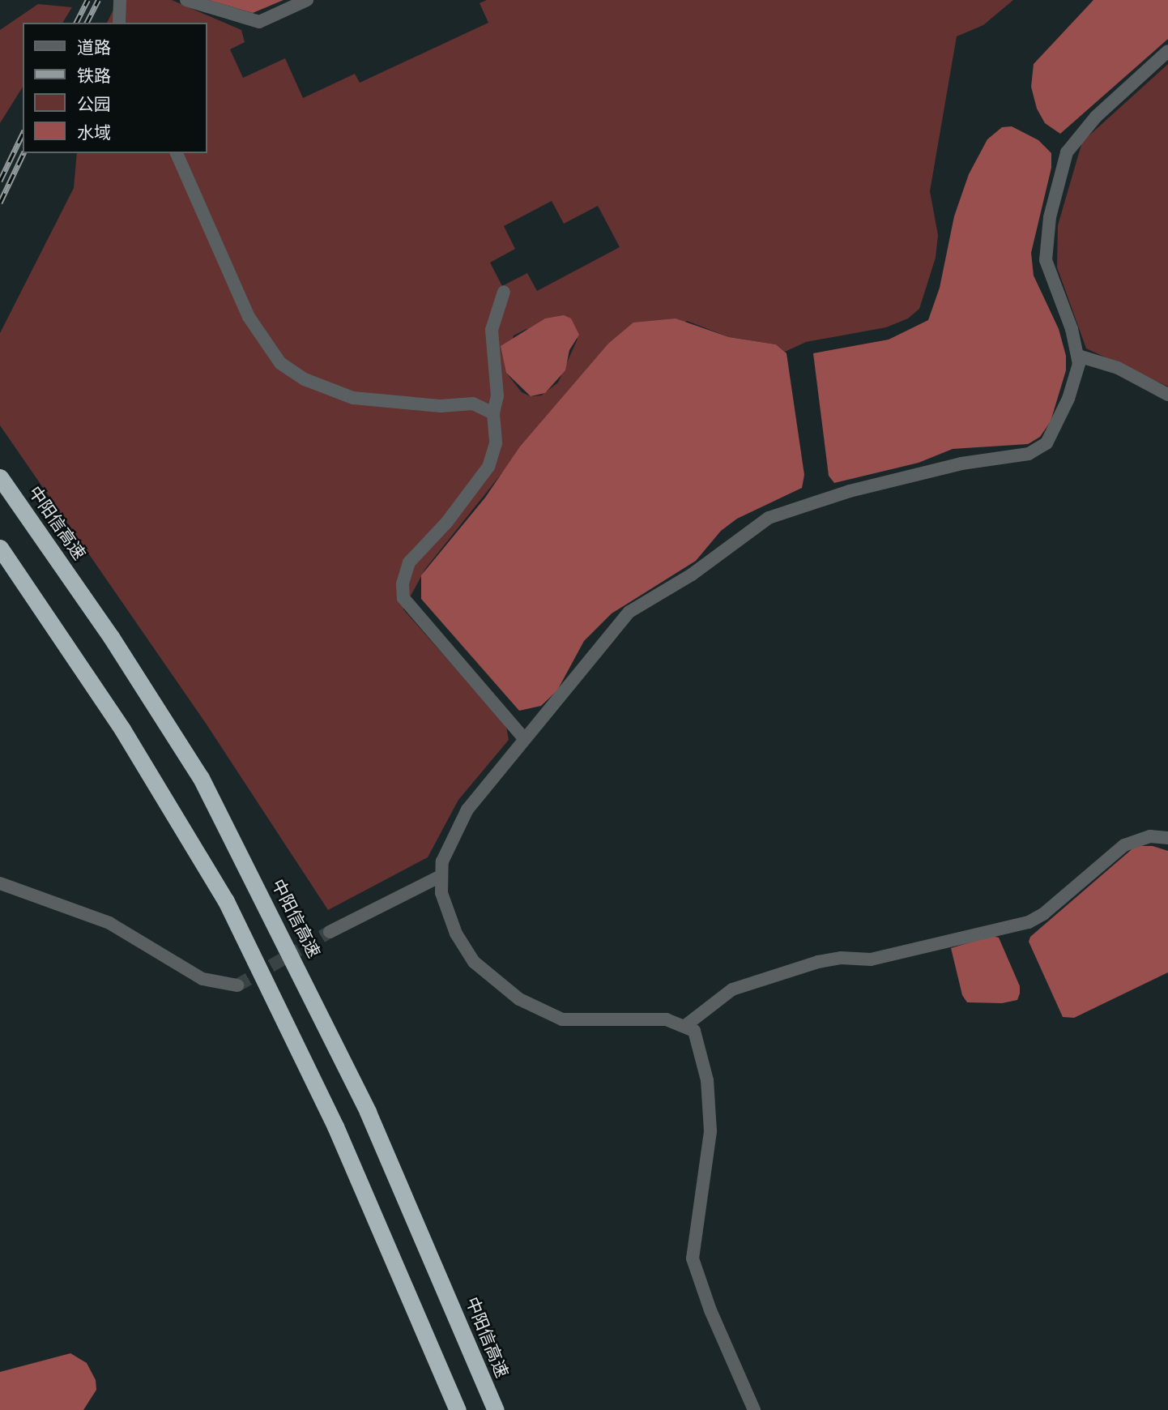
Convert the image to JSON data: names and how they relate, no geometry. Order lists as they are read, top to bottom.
{
  "streets": {
    "highway": ["中阳信高速"]
  },
  "legend": [
    "道路",
    "铁路",
    "公园",
    "水域"
  ]
}
